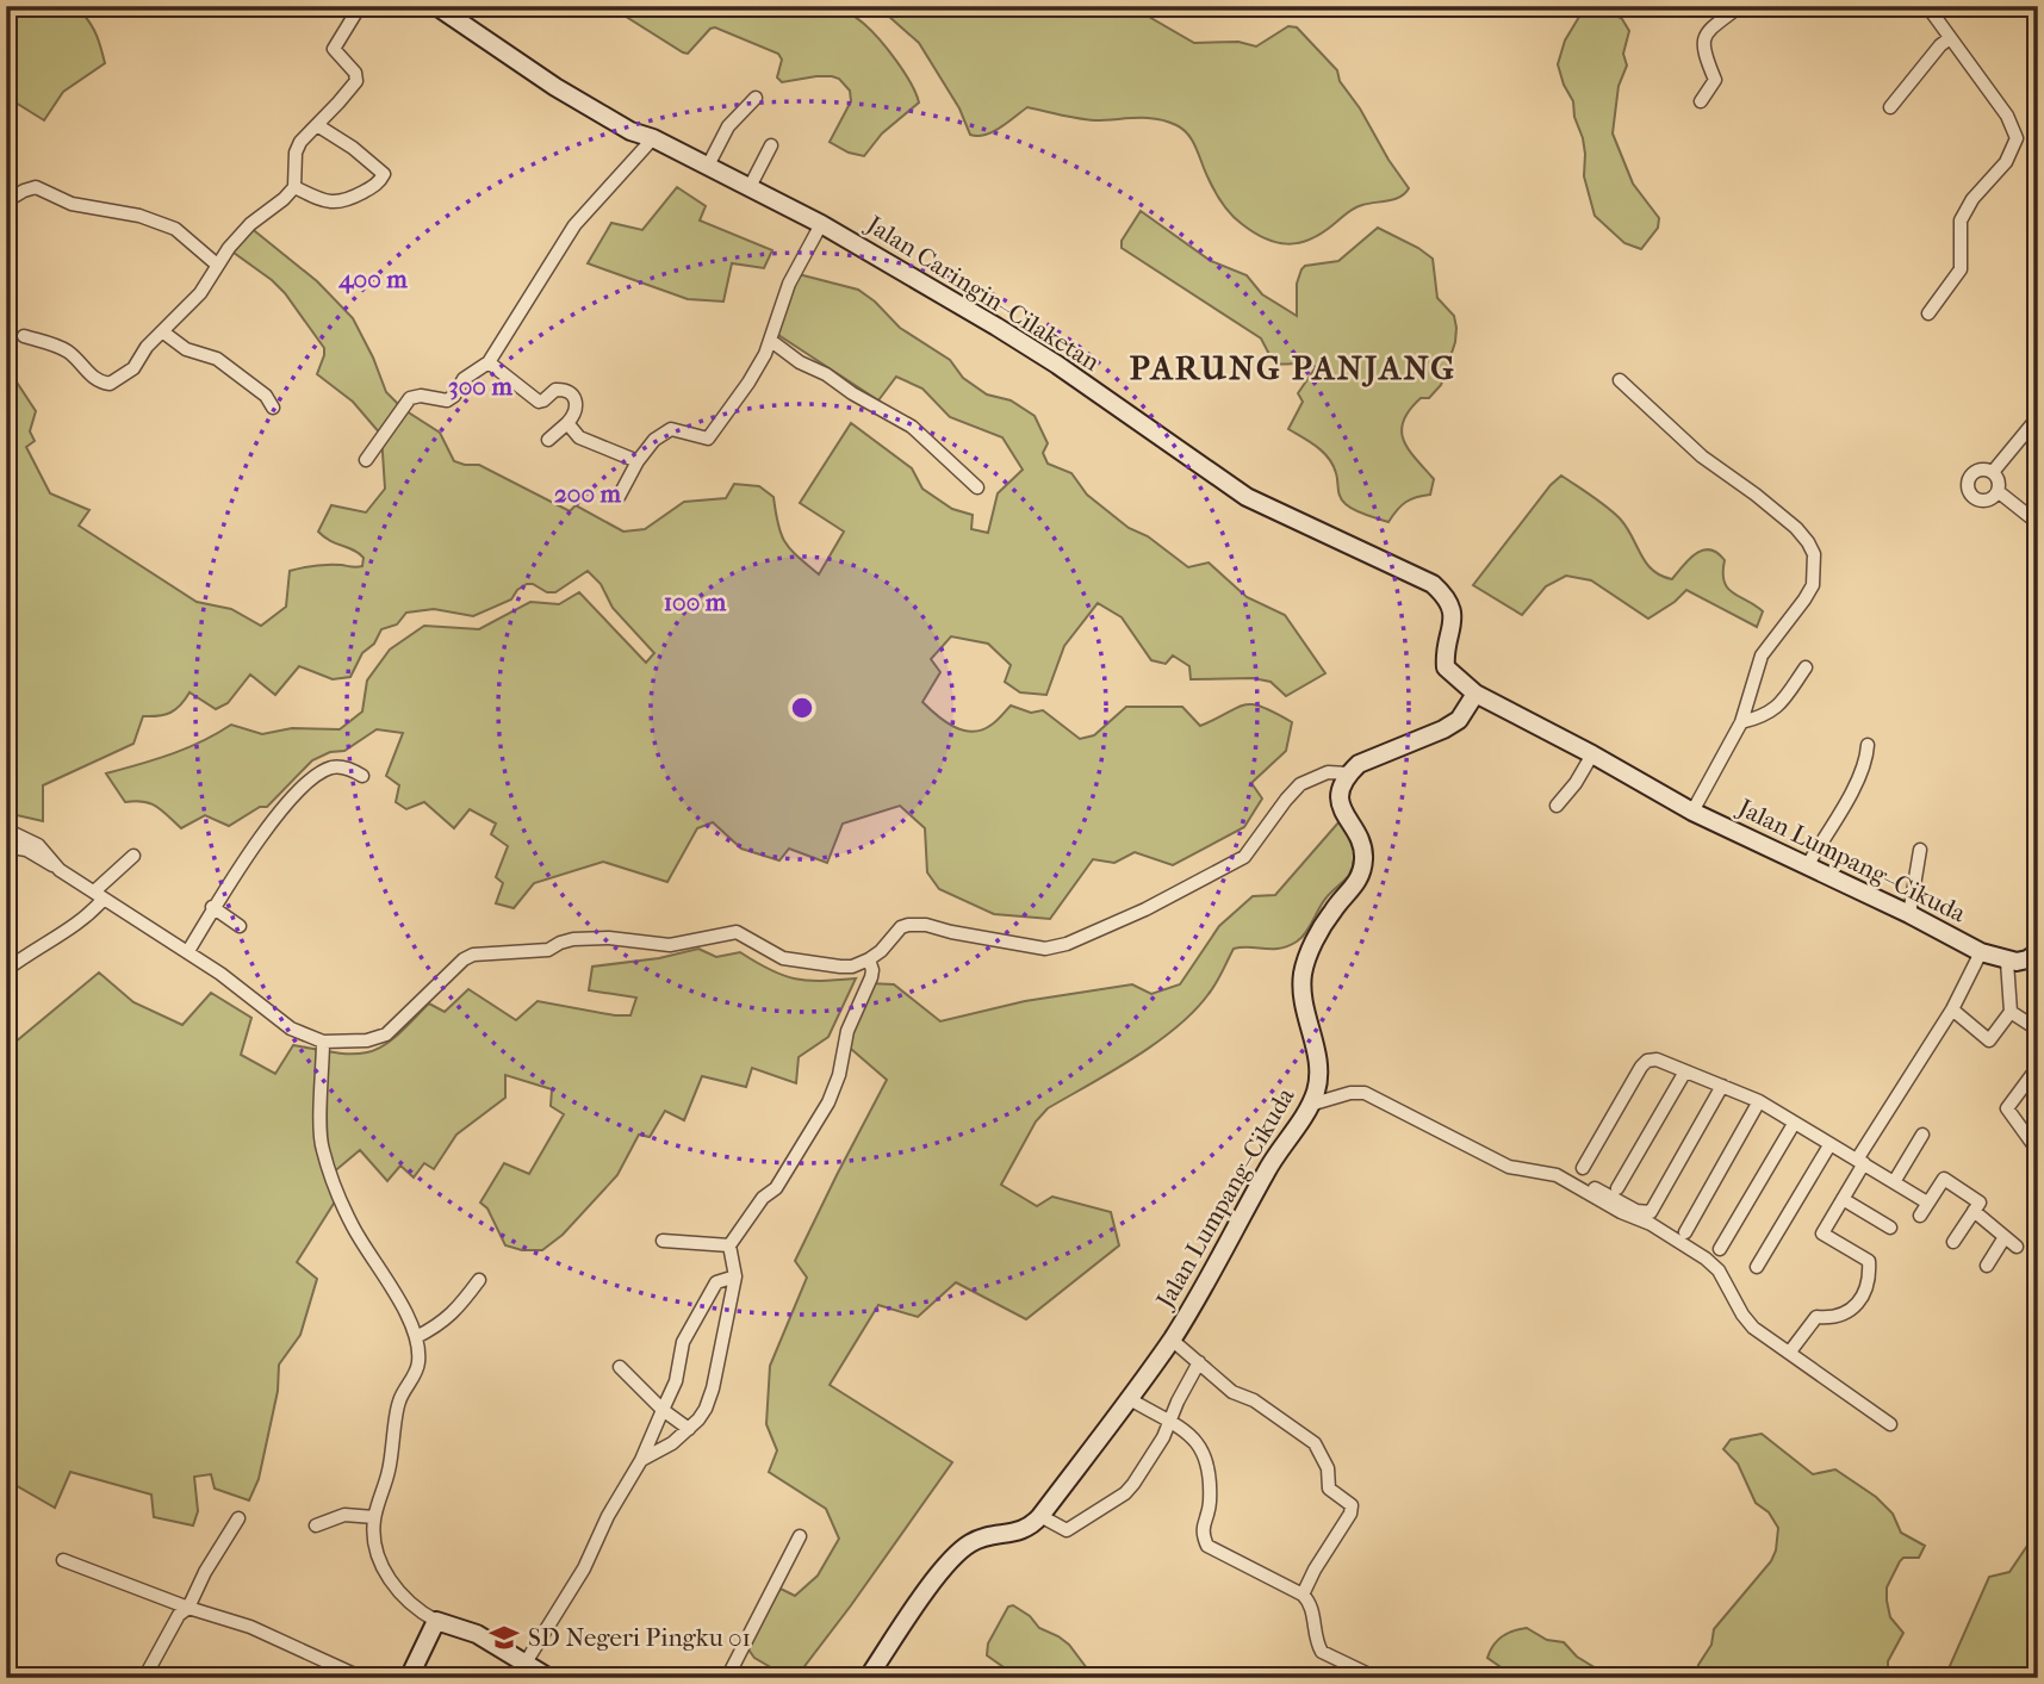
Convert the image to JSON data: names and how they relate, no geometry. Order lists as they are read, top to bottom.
{
  "streets": {
    "street": ["Jalan Caringin–Cilaketan", "Jalan Lumpang–Cikuda"]
  },
  "crossings": [
    ["Jalan Caringin–Cilaketan", "Jalan Lumpang–Cikuda"]
  ],
  "districts": ["PARUNG PANJANG"],
  "places": {
    "school or university": ["SD Negeri Pingku 01"]
  },
  "rings": [
    "400 m",
    "300 m",
    "200 m",
    "100 m"
  ]
}
